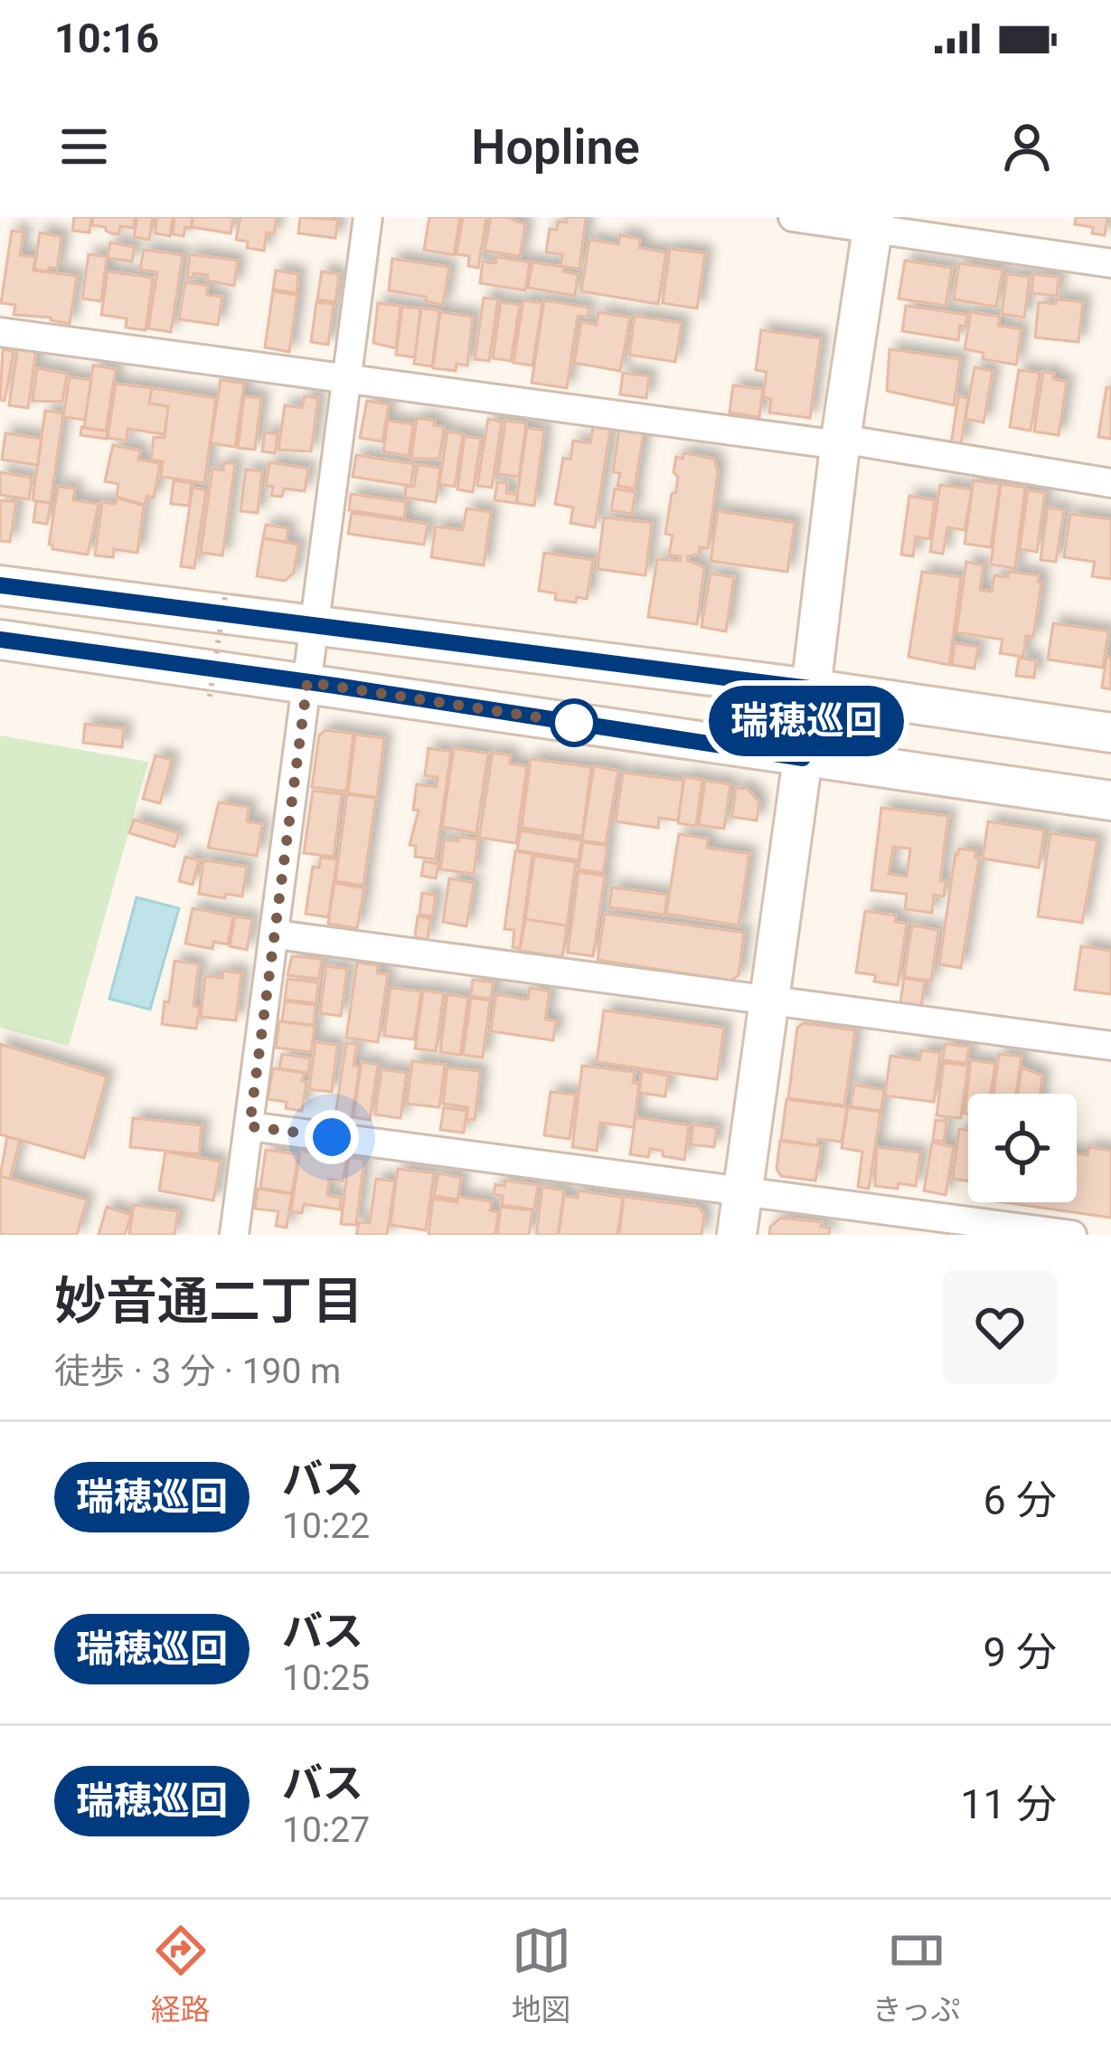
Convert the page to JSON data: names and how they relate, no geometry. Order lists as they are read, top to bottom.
{
  "lines": ["bus line 瑞穂巡回"],
  "page": {
    "status": "10:16",
    "header": "Hopline",
    "on_map": "瑞穂巡回",
    "heading": ["妙音通二丁目", "徒歩 · 3 分 · 190 m"],
    "list": [
      {
        "mark": "瑞穂巡回",
        "name": "バス",
        "note": "10:22",
        "value": "6 分"
      },
      {
        "mark": "瑞穂巡回",
        "name": "バス",
        "note": "10:25",
        "value": "9 分"
      },
      {
        "mark": "瑞穂巡回",
        "name": "バス",
        "note": "10:27",
        "value": "11 分"
      }
    ],
    "tabs": ["経路", "地図", "きっぷ"]
  }
}
